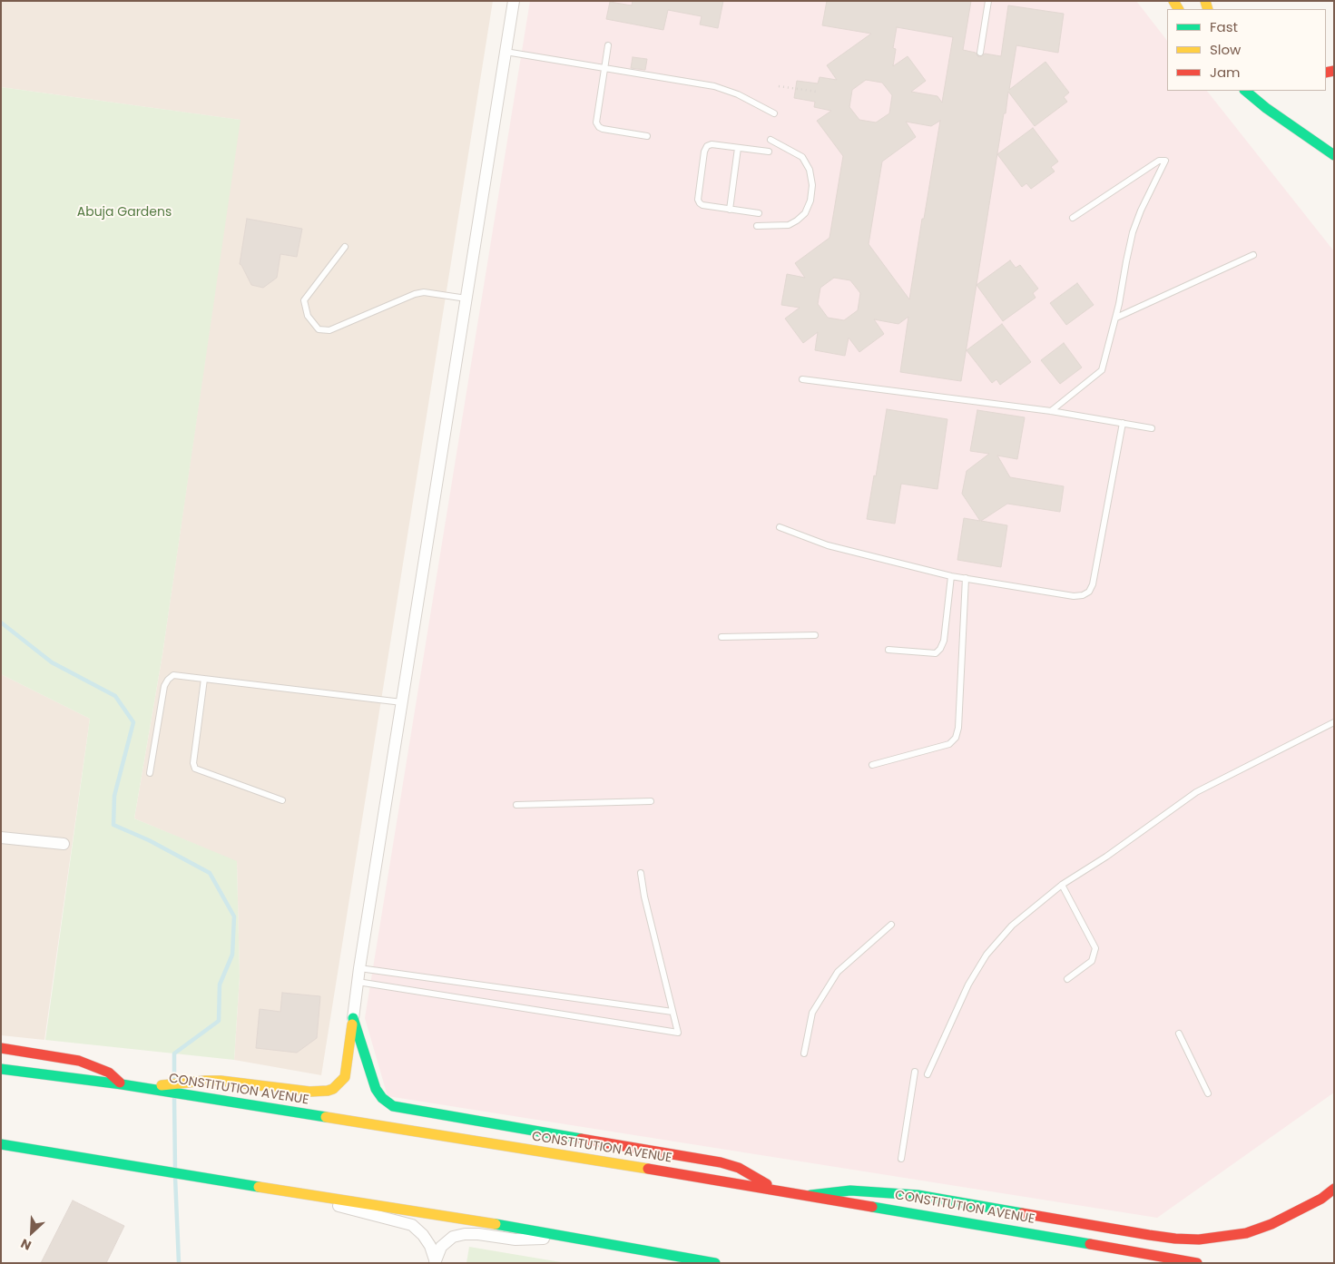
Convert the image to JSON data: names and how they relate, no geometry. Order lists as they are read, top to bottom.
{
  "streets": {
    "main road": ["CONSTITUTION AVENUE"]
  },
  "parks": ["Abuja Gardens"],
  "legend": ["Fast", "Slow", "Jam"],
  "north": "bottom left"
}
